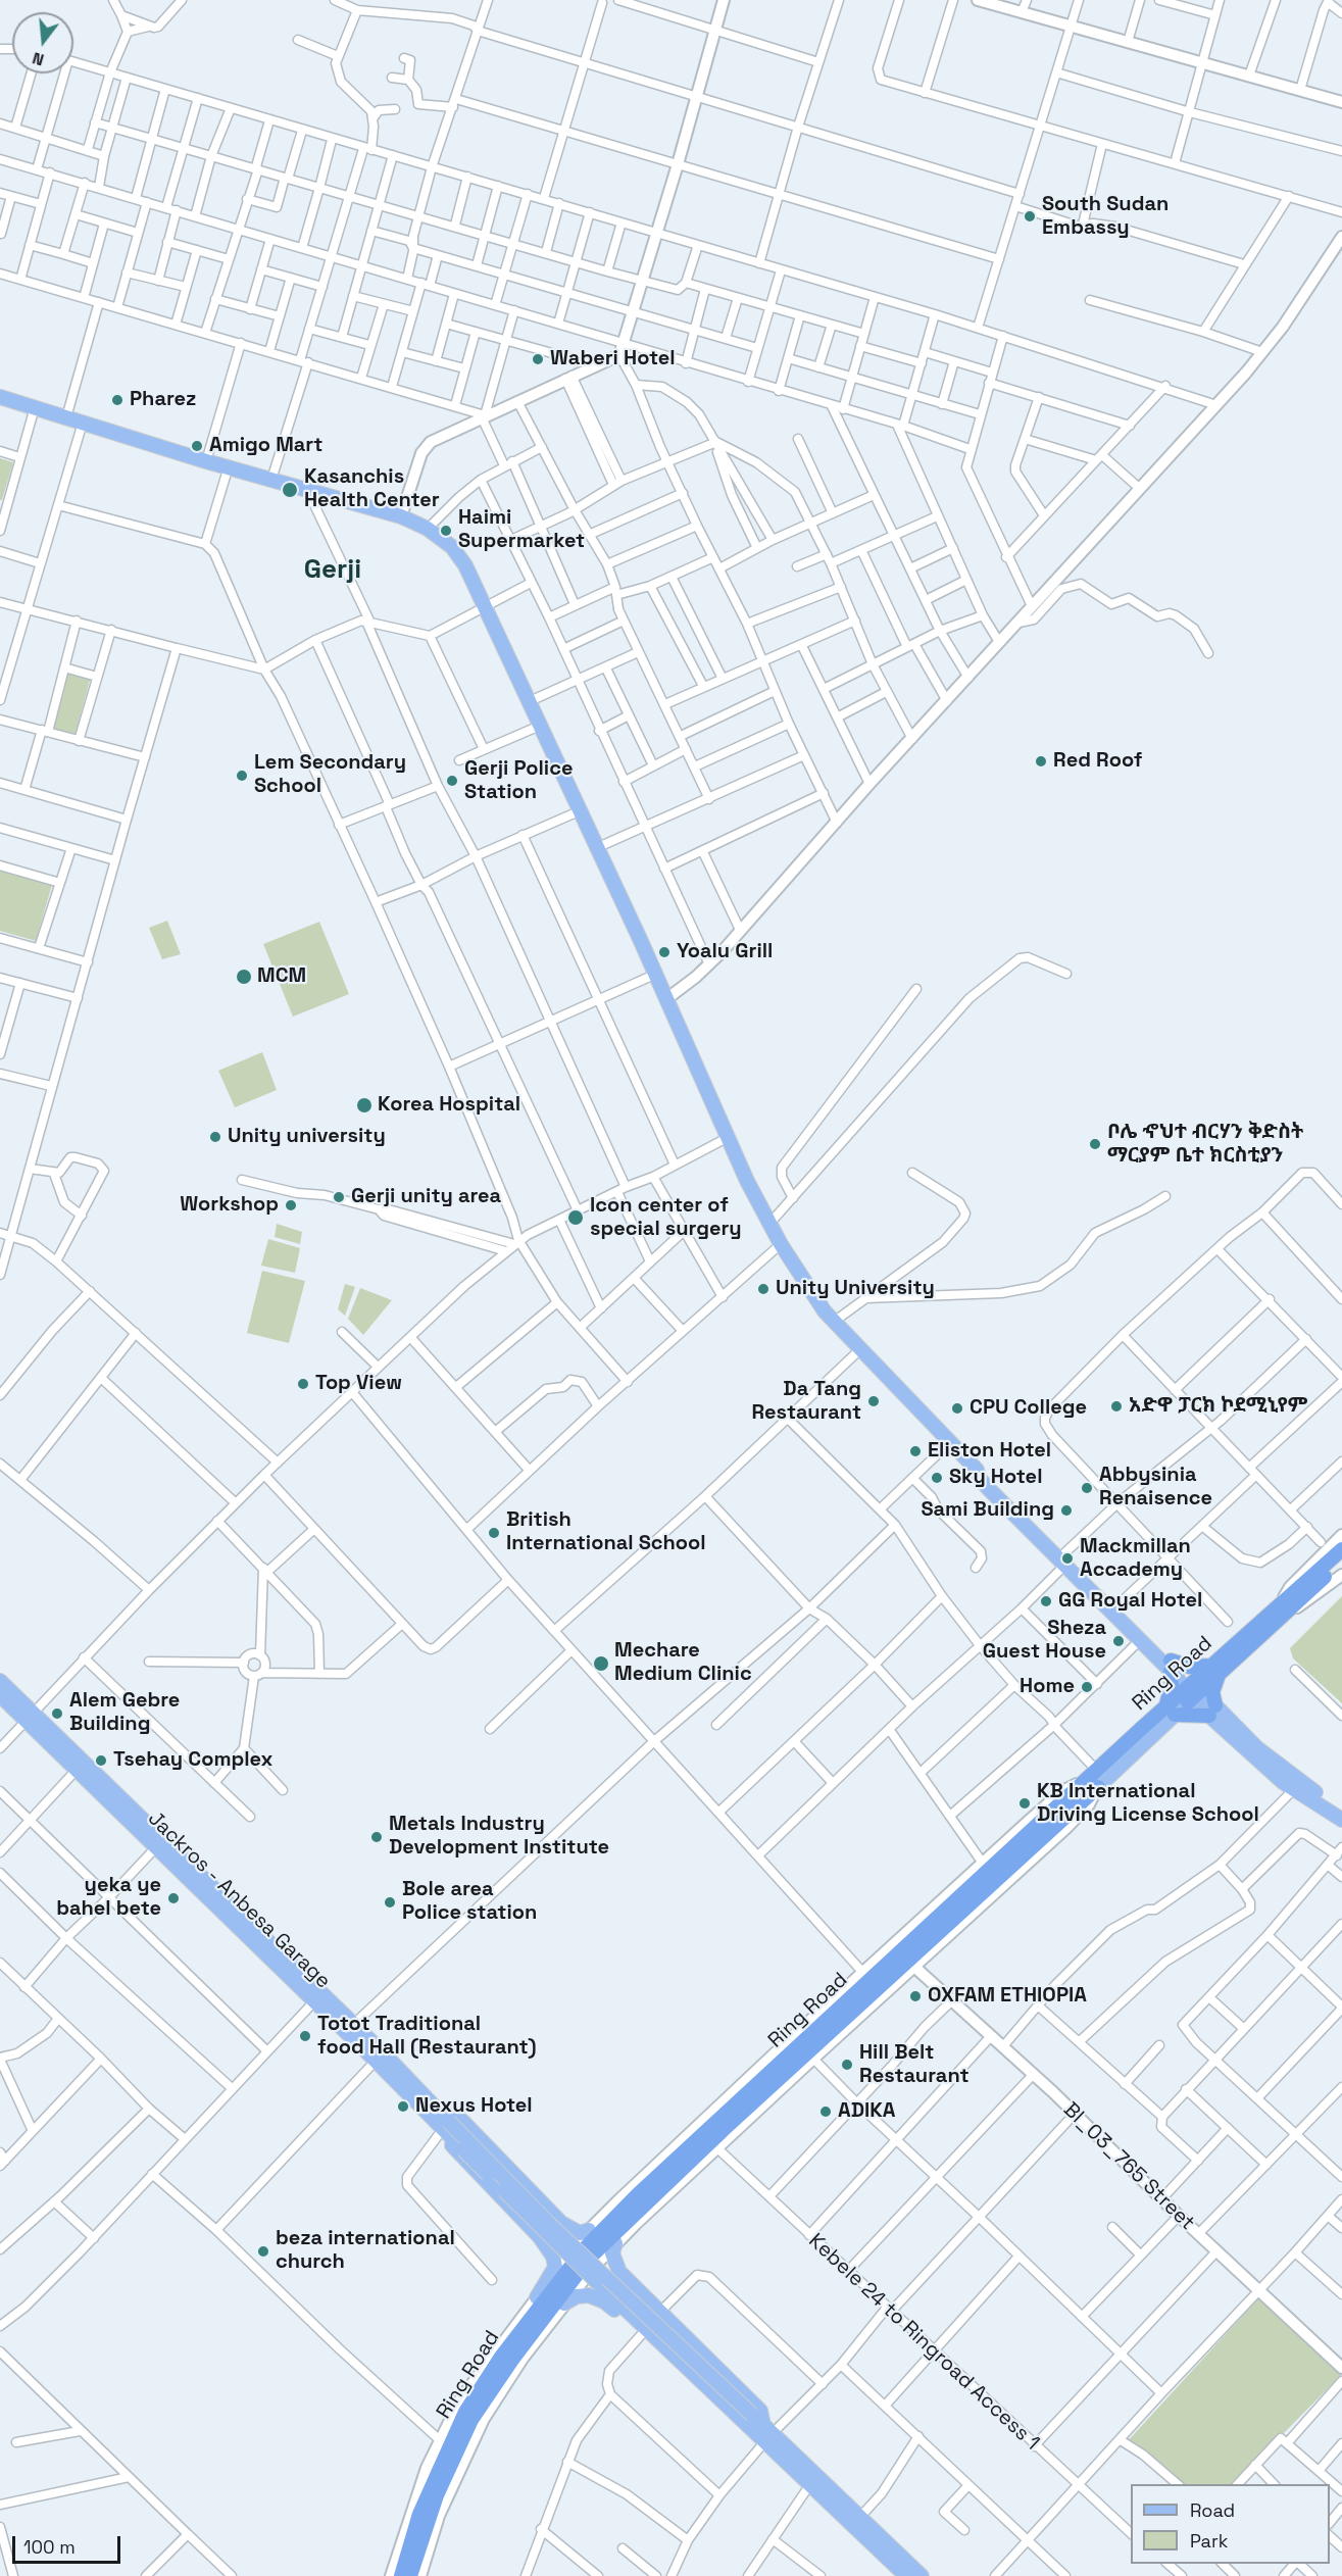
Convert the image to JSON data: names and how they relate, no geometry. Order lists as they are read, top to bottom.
{
  "streets": {
    "highway": ["Ring Road"],
    "main road": ["Jackros - Anbesa Garage"],
    "street": ["Bl_03_765 Street", "Kebele 24 to Ringroad Access 1"]
  },
  "districts": ["Gerji"],
  "places": [
    "South Sudan Embassy",
    "Waberi Hotel",
    "Pharez",
    "Amigo Mart",
    "Kasanchis Health Center",
    "Haimi Supermarket",
    "Red Roof",
    "Lem Secondary School",
    "Gerji Police Station",
    "Yoalu Grill",
    "MCM",
    "Korea Hospital",
    "Unity university",
    "ቦሌ ኆህተ ብርሃን ቅድስት ማርያም ቤተ ክርስቲያን",
    "Gerji unity area",
    "Workshop",
    "Icon center of special surgery",
    "Unity University",
    "Top View",
    "Da Tang Restaurant",
    "አድዋ ፓርክ ኮደሚኒየም",
    "CPU College",
    "Eliston Hotel",
    "Sky Hotel",
    "Abbysinia Renaisence",
    "Sami Building",
    "British International School",
    "Mackmillan Accademy",
    "GG Royal Hotel",
    "Sheza Guest House",
    "Mechare Medium Clinic",
    "Home",
    "Alem Gebre Building",
    "Tsehay Complex",
    "KB International Driving License School",
    "Metals Industry Development Institute",
    "yeka ye bahel bete",
    "Bole area Police station",
    "OXFAM ETHIOPIA",
    "Totot Traditional food Hall (Restaurant)",
    "Hill Belt Restaurant",
    "Nexus Hotel",
    "ADIKA",
    "beza international church"
  ],
  "legend": ["Road", "Park"],
  "scale_bar": "100 m",
  "north": "bottom"
}
